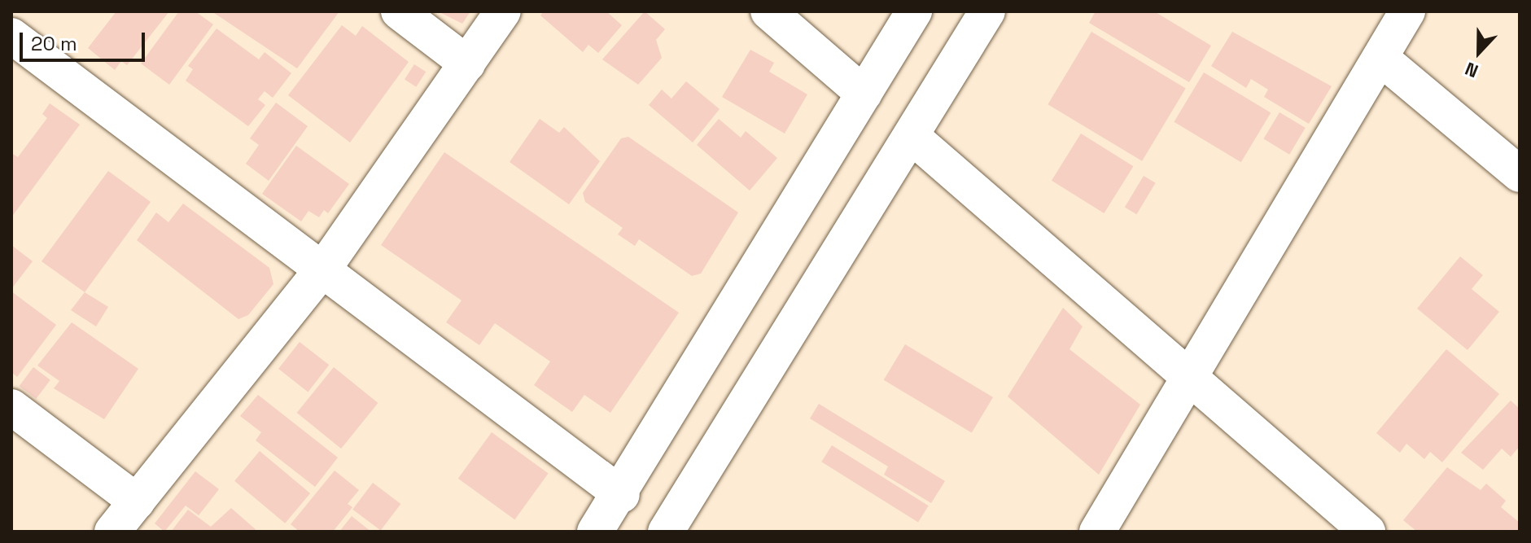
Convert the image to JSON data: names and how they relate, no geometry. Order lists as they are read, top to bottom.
{
  "scale_bar": "20 m",
  "north": "bottom"
}
